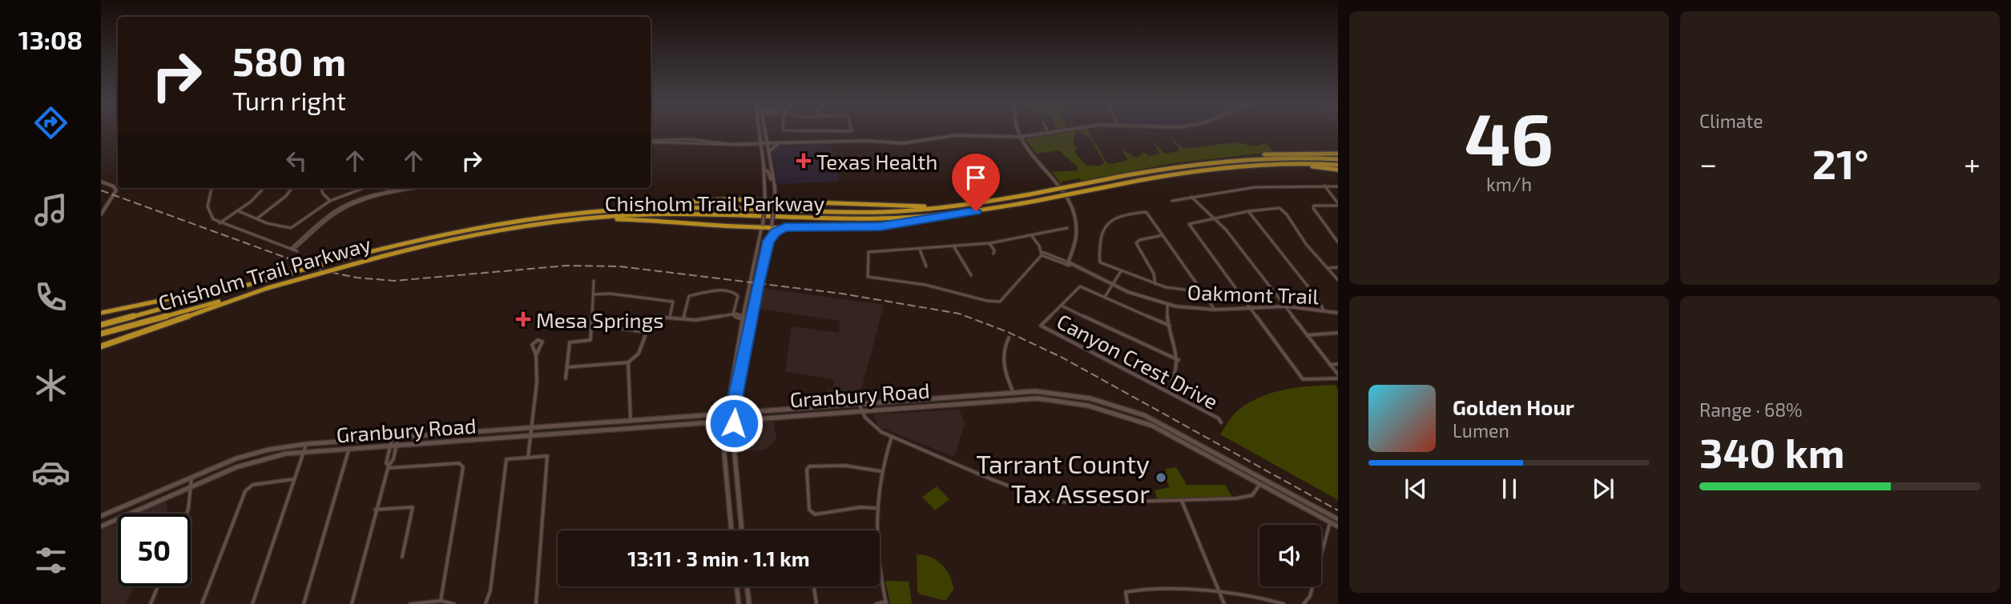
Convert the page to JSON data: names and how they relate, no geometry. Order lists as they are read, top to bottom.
{
  "streets": {
    "highway": ["Chisholm Trail Parkway"],
    "main road": ["Granbury Road"],
    "street": ["Oakmont Trail", "Canyon Crest Drive"]
  },
  "places": {
    "health": ["Texas Health", "Mesa Springs"],
    "other": ["Tarrant County Tax Assesor"]
  },
  "page": {
    "tabs": "13:08",
    "tile": [
      ["46", "km/h"],
      "Climate",
      ["Range · 68%", "340 km"]
    ],
    "turn": ["580 m", "Turn right"],
    "heat": ["−", "21°", "+"],
    "song": ["Golden Hour", "Lumen"],
    "limit": "50",
    "trip": "13:11 · 3 min · 1.1 km"
  }
}
